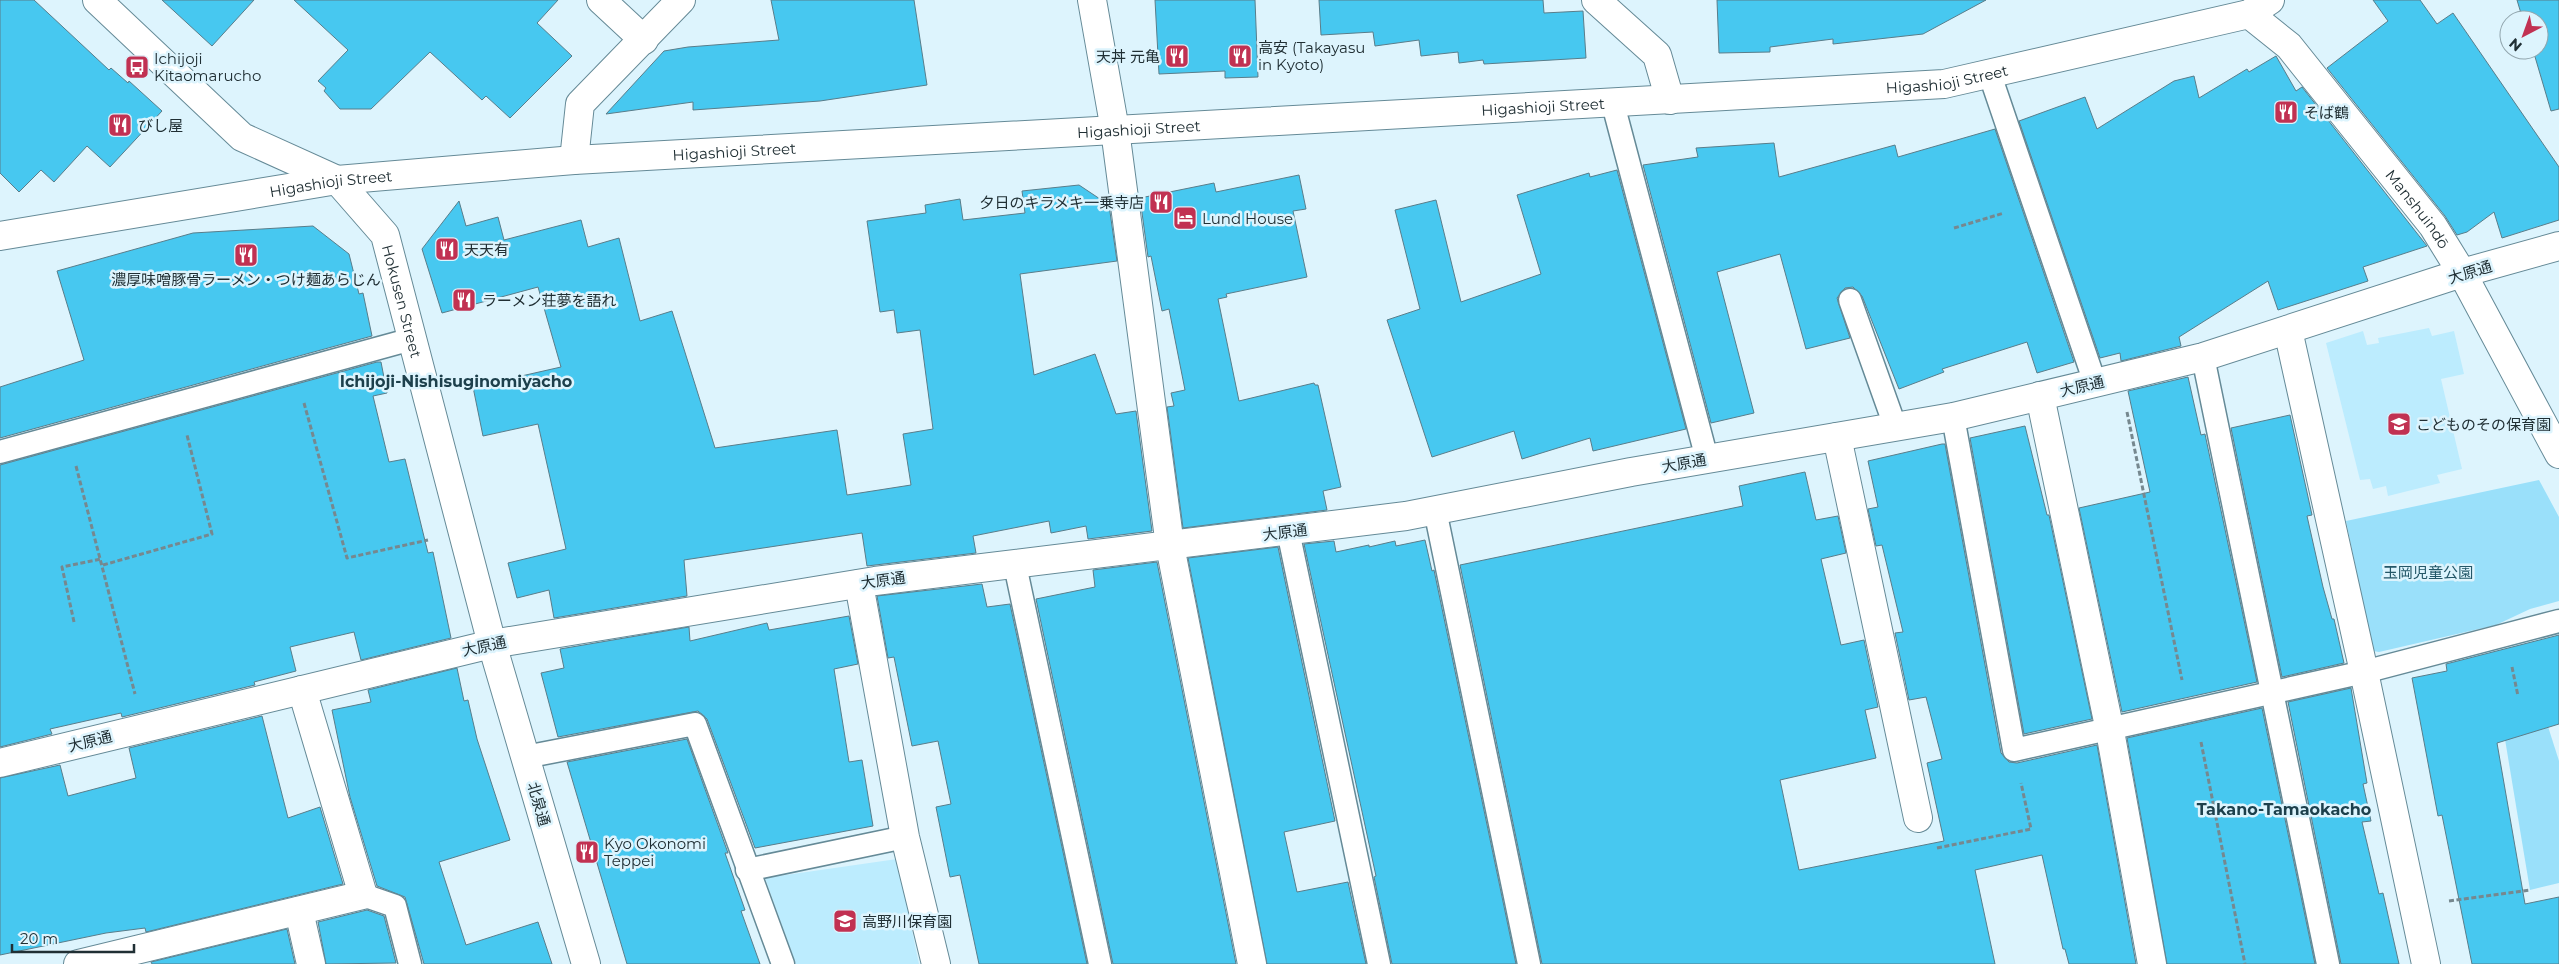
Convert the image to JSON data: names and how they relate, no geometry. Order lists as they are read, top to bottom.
{
  "streets": {
    "street": [
      "Higashioji Street",
      "Manshuindō",
      "大原通",
      "Hokusen Street",
      "北泉通"
    ]
  },
  "crossings": [
    ["Higashioji Street", "Manshuindō"],
    ["Higashioji Street", "Hokusen Street"],
    ["Manshuindō", "大原通"],
    ["大原通", "Hokusen Street"],
    ["大原通", "北泉通"],
    ["Hokusen Street", "北泉通"]
  ],
  "districts": ["Ichijoji-Nishisuginomiyacho", "Takano-Tamaokacho"],
  "parks": ["玉岡児童公園"],
  "places": {
    "restaurant": [
      "天丼 元亀",
      "高安 (Takayasu in Kyoto)",
      "そば鶴",
      "びし屋",
      "夕日のキラメキ一乗寺店",
      "天天有",
      "濃厚味噌豚骨ラーメン・つけ麺あらじん",
      "ラーメン荘夢を語れ",
      "Kyo Okonomi Teppei"
    ],
    "bus stop": ["Ichijoji Kitaomarucho"],
    "hotel": ["Lund House"],
    "school or university": ["こどものその保育園", "高野川保育園"]
  },
  "scale_bar": "20 m",
  "north": "bottom left"
}
